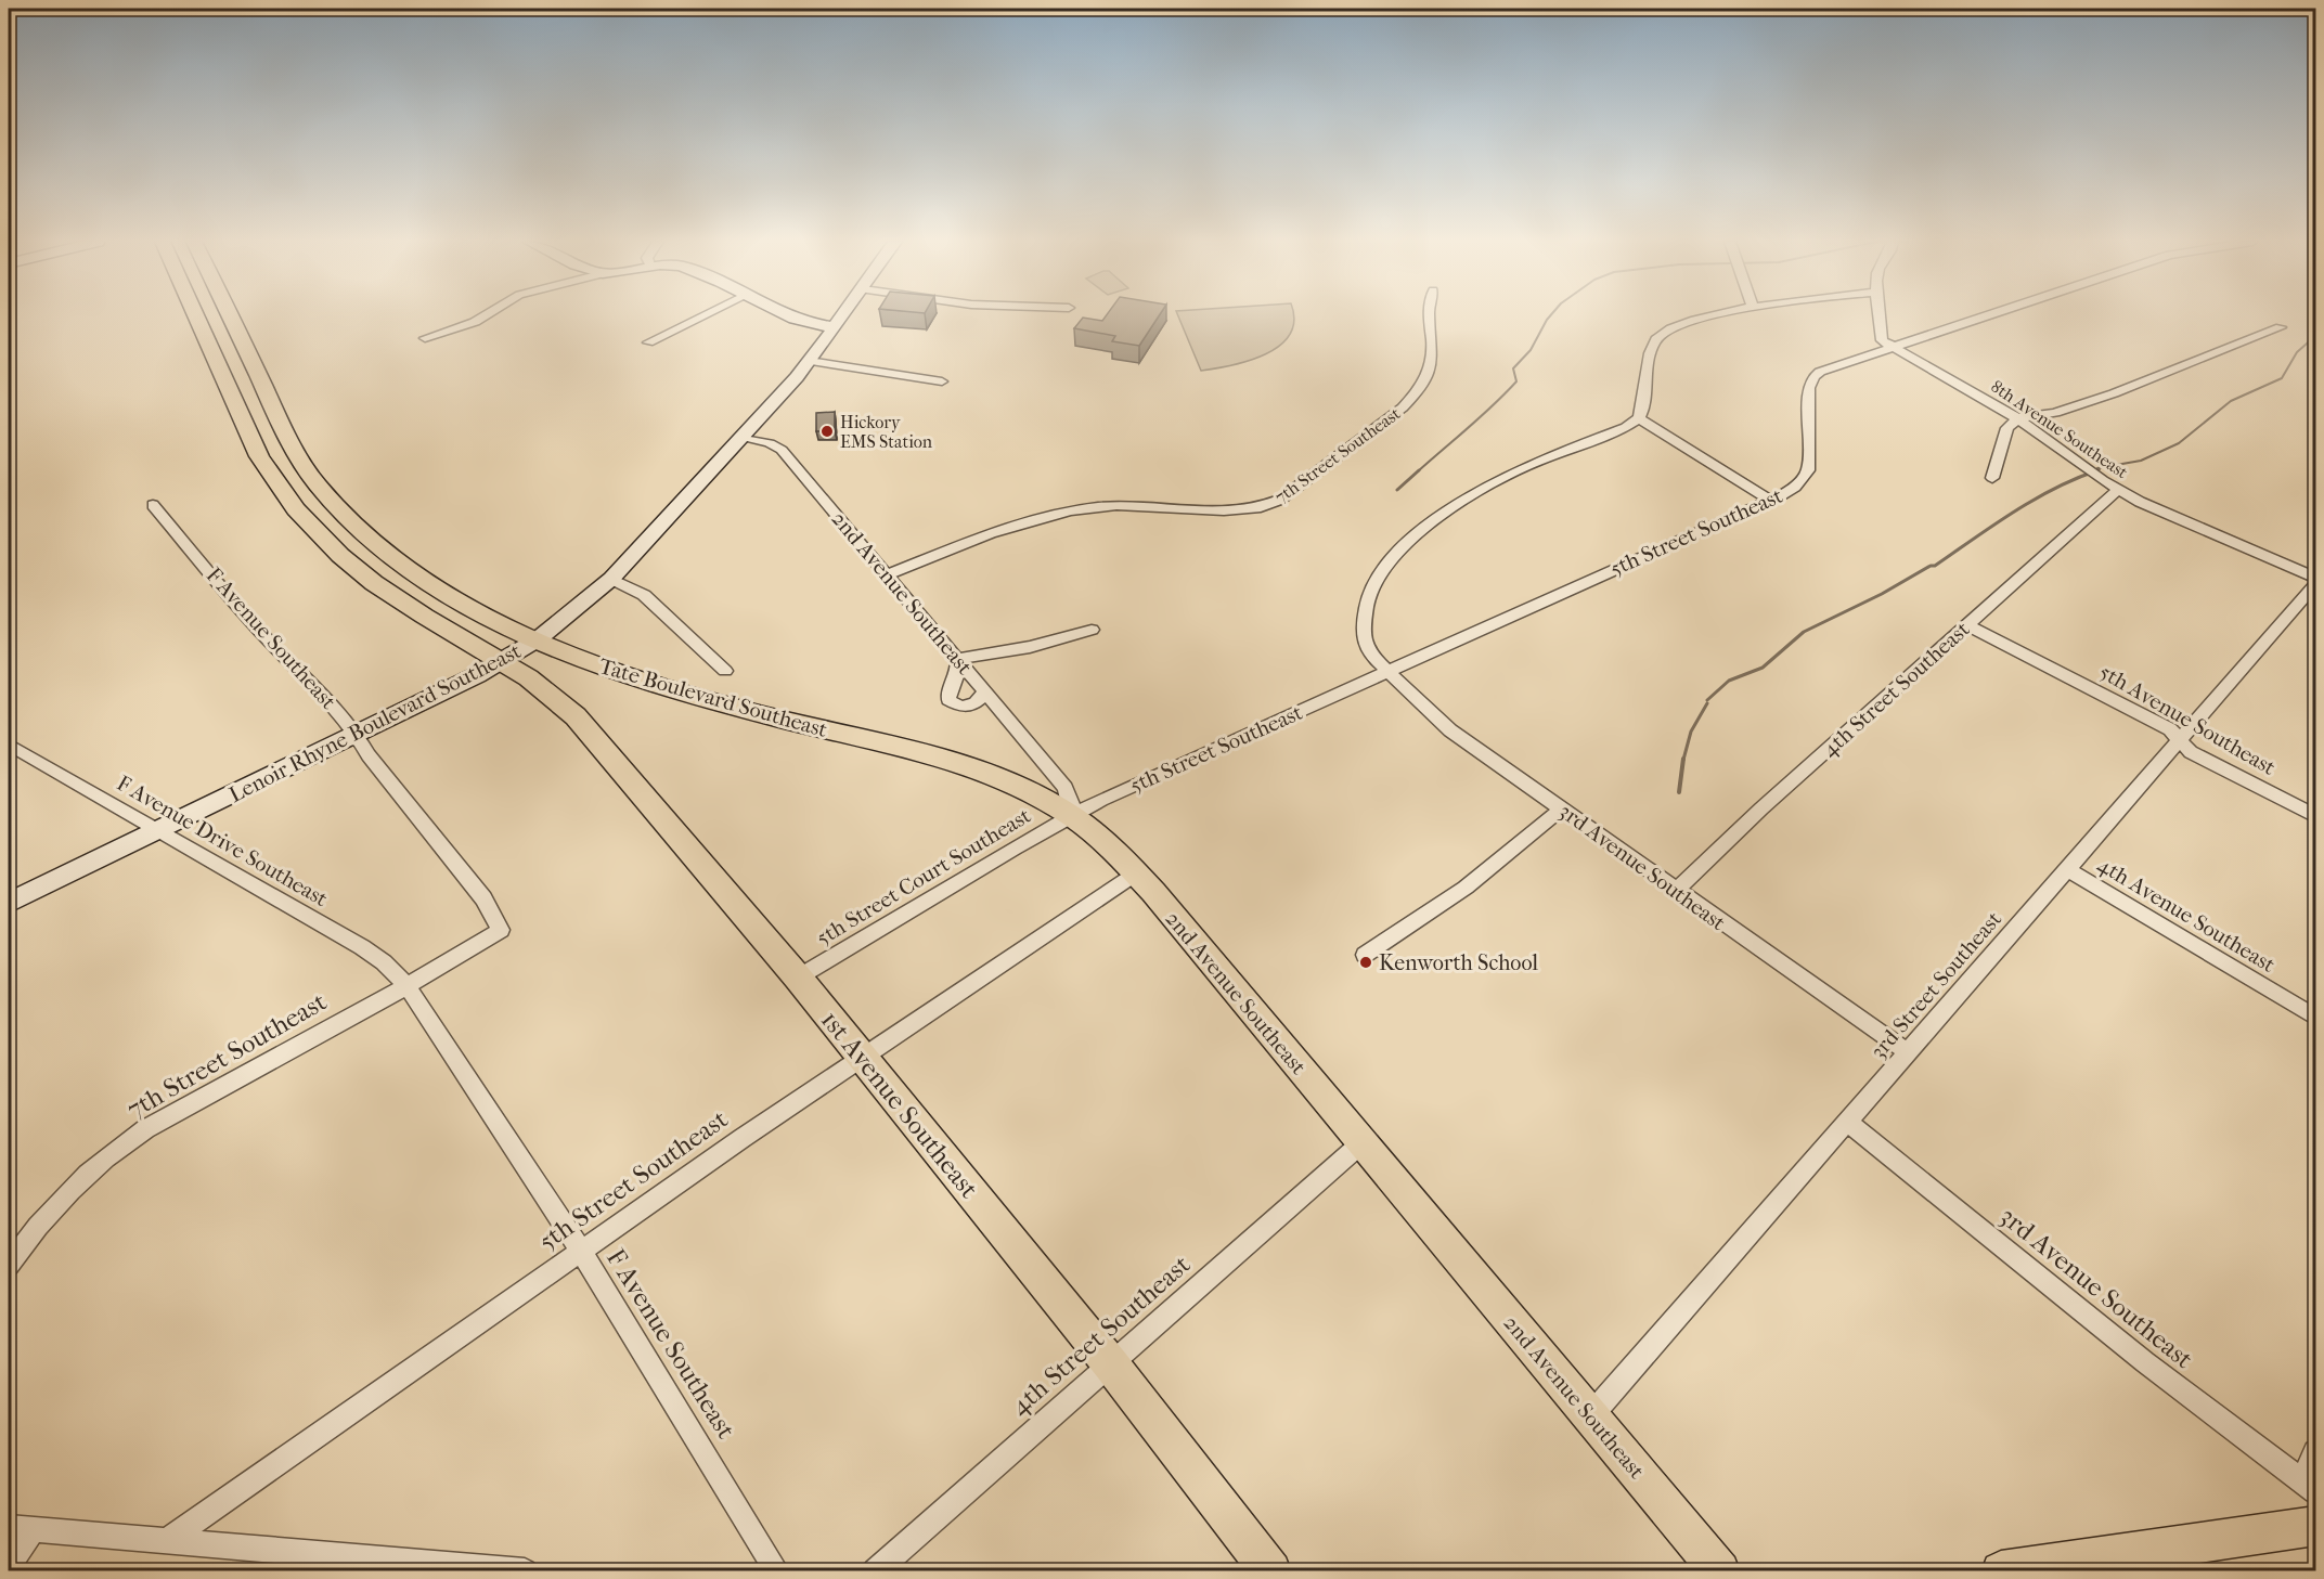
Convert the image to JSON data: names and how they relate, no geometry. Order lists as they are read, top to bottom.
{
  "streets": {
    "main road": [
      "2nd Avenue Southeast",
      "Tate Boulevard Southeast",
      "Lenoir Rhyne Boulevard Southeast",
      "1st Avenue Southeast"
    ],
    "street": [
      "8th Avenue Southeast",
      "7th Street Southeast",
      "5th Street Southeast",
      "F Avenue Southeast",
      "4th Street Southeast",
      "5th Avenue Southeast",
      "F Avenue Drive Southeast",
      "3rd Avenue Southeast",
      "5th Street Court Southeast",
      "4th Avenue Southeast",
      "3rd Street Southeast"
    ]
  },
  "crossings": [
    ["8th Avenue Southeast", "5th Street Southeast"],
    ["8th Avenue Southeast", "4th Street Southeast"],
    ["7th Street Southeast", "2nd Avenue Southeast"],
    ["7th Street Southeast", "F Avenue Southeast"],
    ["7th Street Southeast", "F Avenue Drive Southeast"],
    ["5th Street Southeast", "2nd Avenue Southeast"],
    ["5th Street Southeast", "F Avenue Southeast"],
    ["5th Street Southeast", "Tate Boulevard Southeast"],
    ["5th Street Southeast", "3rd Avenue Southeast"],
    ["5th Street Southeast", "5th Street Court Southeast"],
    ["5th Street Southeast", "1st Avenue Southeast"],
    ["2nd Avenue Southeast", "4th Street Southeast"],
    ["2nd Avenue Southeast", "Tate Boulevard Southeast"],
    ["2nd Avenue Southeast", "Lenoir Rhyne Boulevard Southeast"],
    ["2nd Avenue Southeast", "5th Street Court Southeast"],
    ["2nd Avenue Southeast", "3rd Street Southeast"],
    ["F Avenue Southeast", "Lenoir Rhyne Boulevard Southeast"],
    ["F Avenue Southeast", "F Avenue Drive Southeast"],
    ["4th Street Southeast", "5th Avenue Southeast"],
    ["4th Street Southeast", "3rd Avenue Southeast"],
    ["4th Street Southeast", "1st Avenue Southeast"],
    ["Tate Boulevard Southeast", "Lenoir Rhyne Boulevard Southeast"],
    ["Tate Boulevard Southeast", "5th Street Court Southeast"],
    ["5th Avenue Southeast", "3rd Street Southeast"],
    ["Lenoir Rhyne Boulevard Southeast", "F Avenue Drive Southeast"],
    ["Lenoir Rhyne Boulevard Southeast", "1st Avenue Southeast"],
    ["3rd Avenue Southeast", "3rd Street Southeast"],
    ["5th Street Court Southeast", "1st Avenue Southeast"],
    ["4th Avenue Southeast", "3rd Street Southeast"]
  ],
  "places": ["Hickory EMS Station", "Kenworth School"]
}
